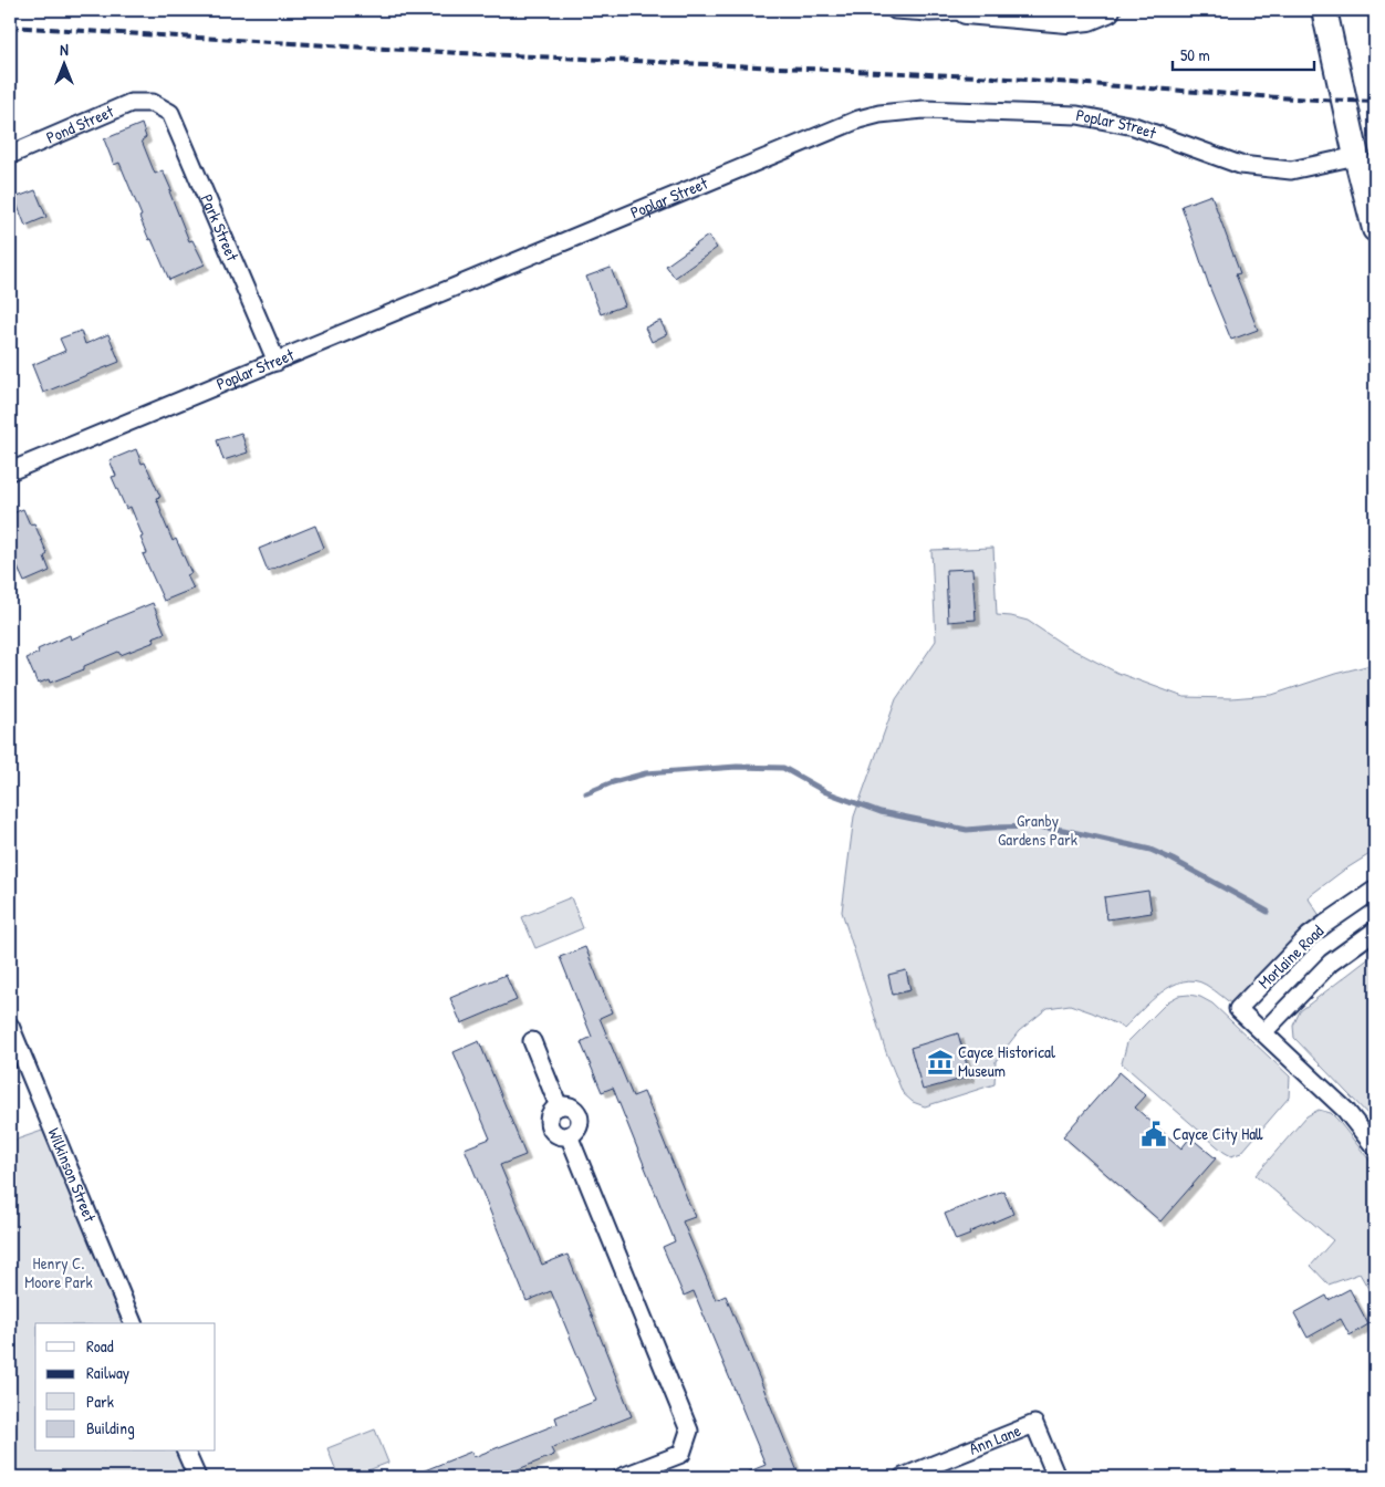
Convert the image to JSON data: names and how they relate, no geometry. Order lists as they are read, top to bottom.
{
  "streets": {
    "street": [
      "Pond Street",
      "Poplar Street",
      "Park Street",
      "Morlaine Road",
      "Wilkinson Street",
      "Ann Lane"
    ]
  },
  "crossings": [
    ["Pond Street", "Park Street"],
    ["Poplar Street", "Park Street"]
  ],
  "parks": ["Granby Gardens Park", "Henry C. Moore Park"],
  "places": {
    "museum": ["Cayce Historical Museum"],
    "public building": ["Cayce City Hall"]
  },
  "legend": [
    "Road",
    "Railway",
    "Park",
    "Building"
  ],
  "scale_bar": "50 m",
  "north": "top"
}
